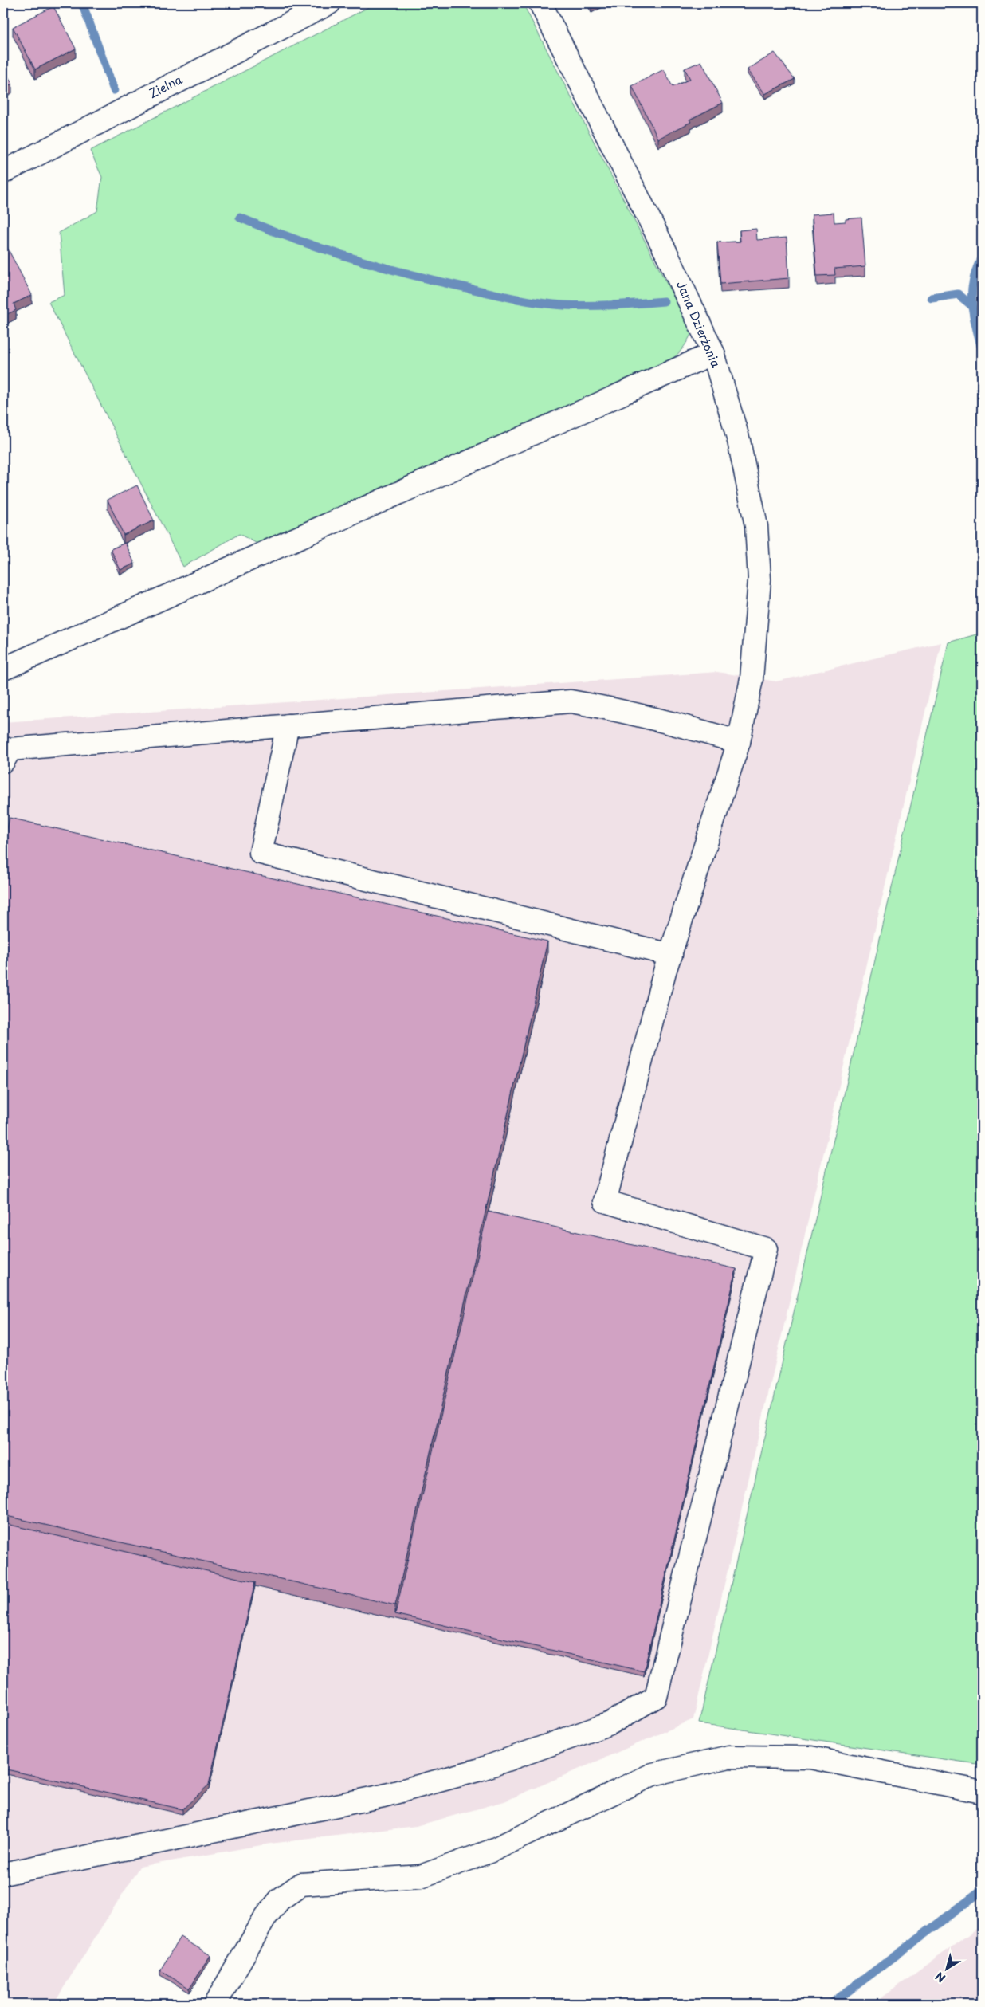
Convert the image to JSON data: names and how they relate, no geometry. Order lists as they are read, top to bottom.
{
  "streets": {
    "street": ["Zielna", "Jana Dzierżonia"]
  },
  "north": "bottom left"
}
